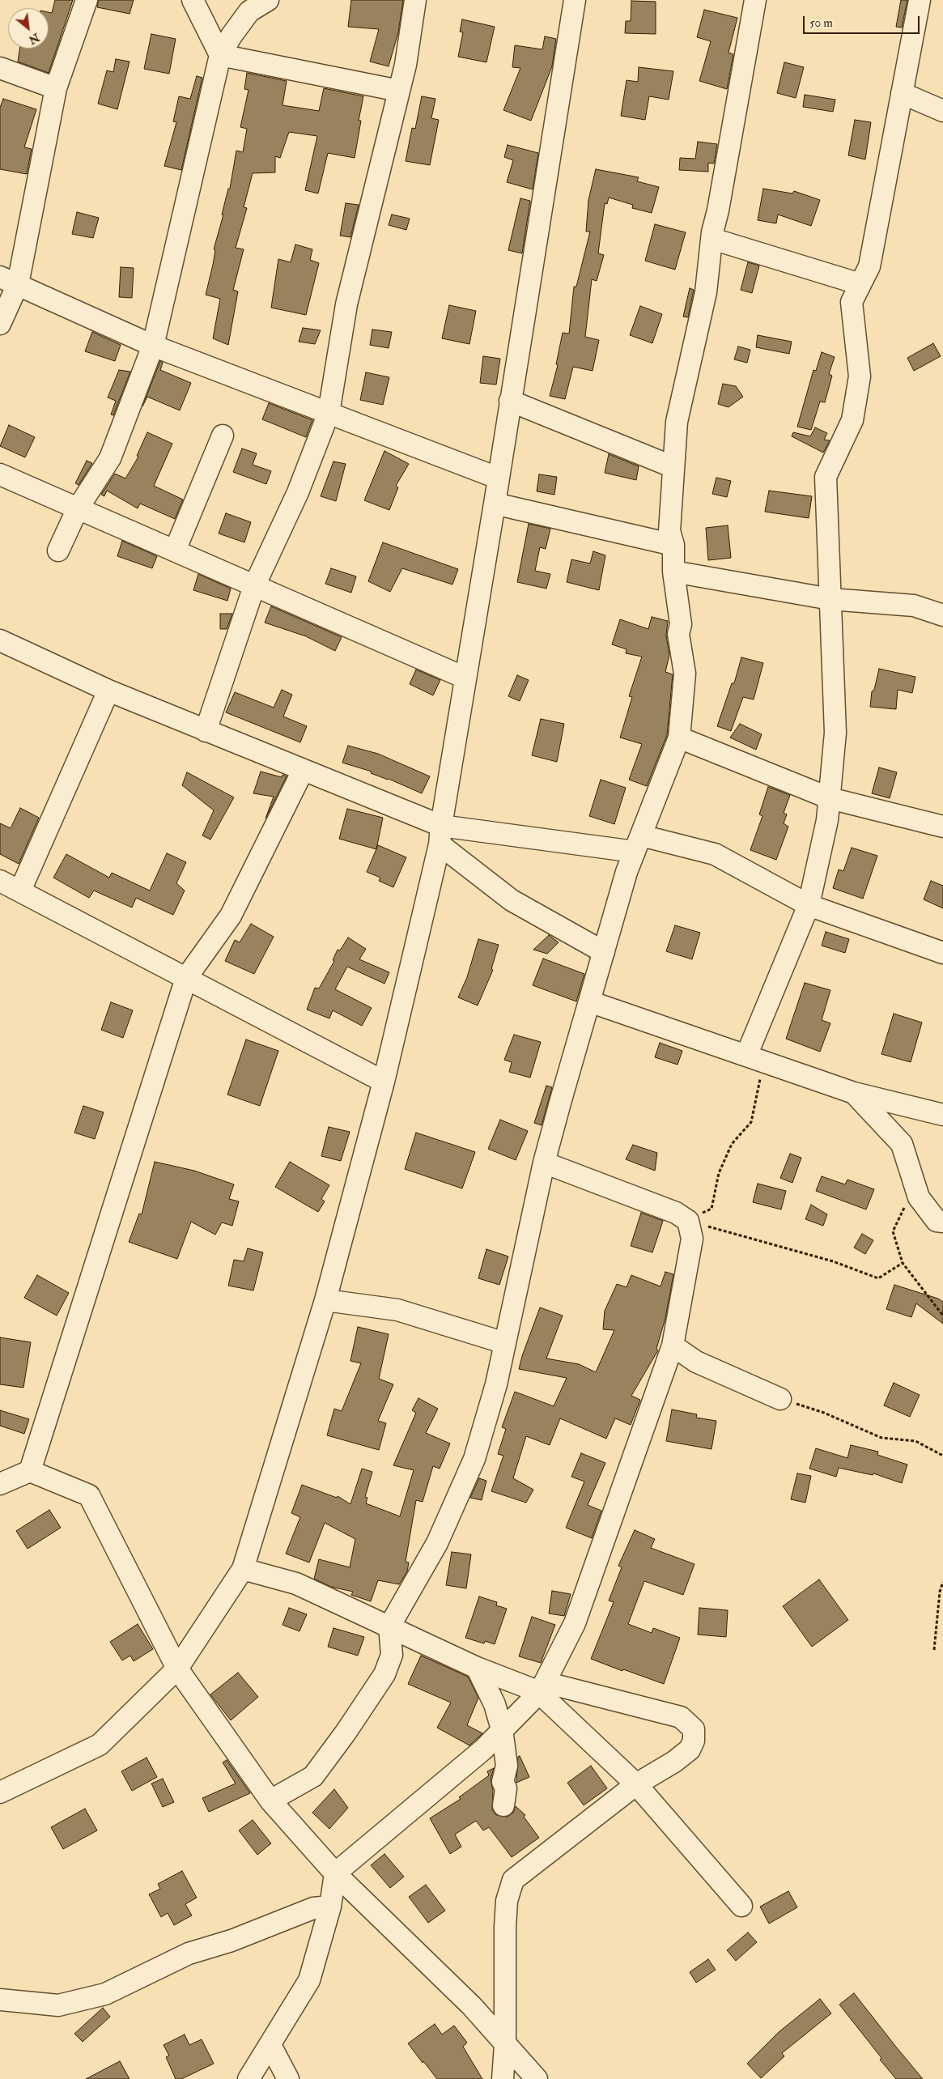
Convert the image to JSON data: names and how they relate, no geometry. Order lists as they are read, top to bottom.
{
  "scale_bar": "50 m",
  "north": "bottom right"
}
